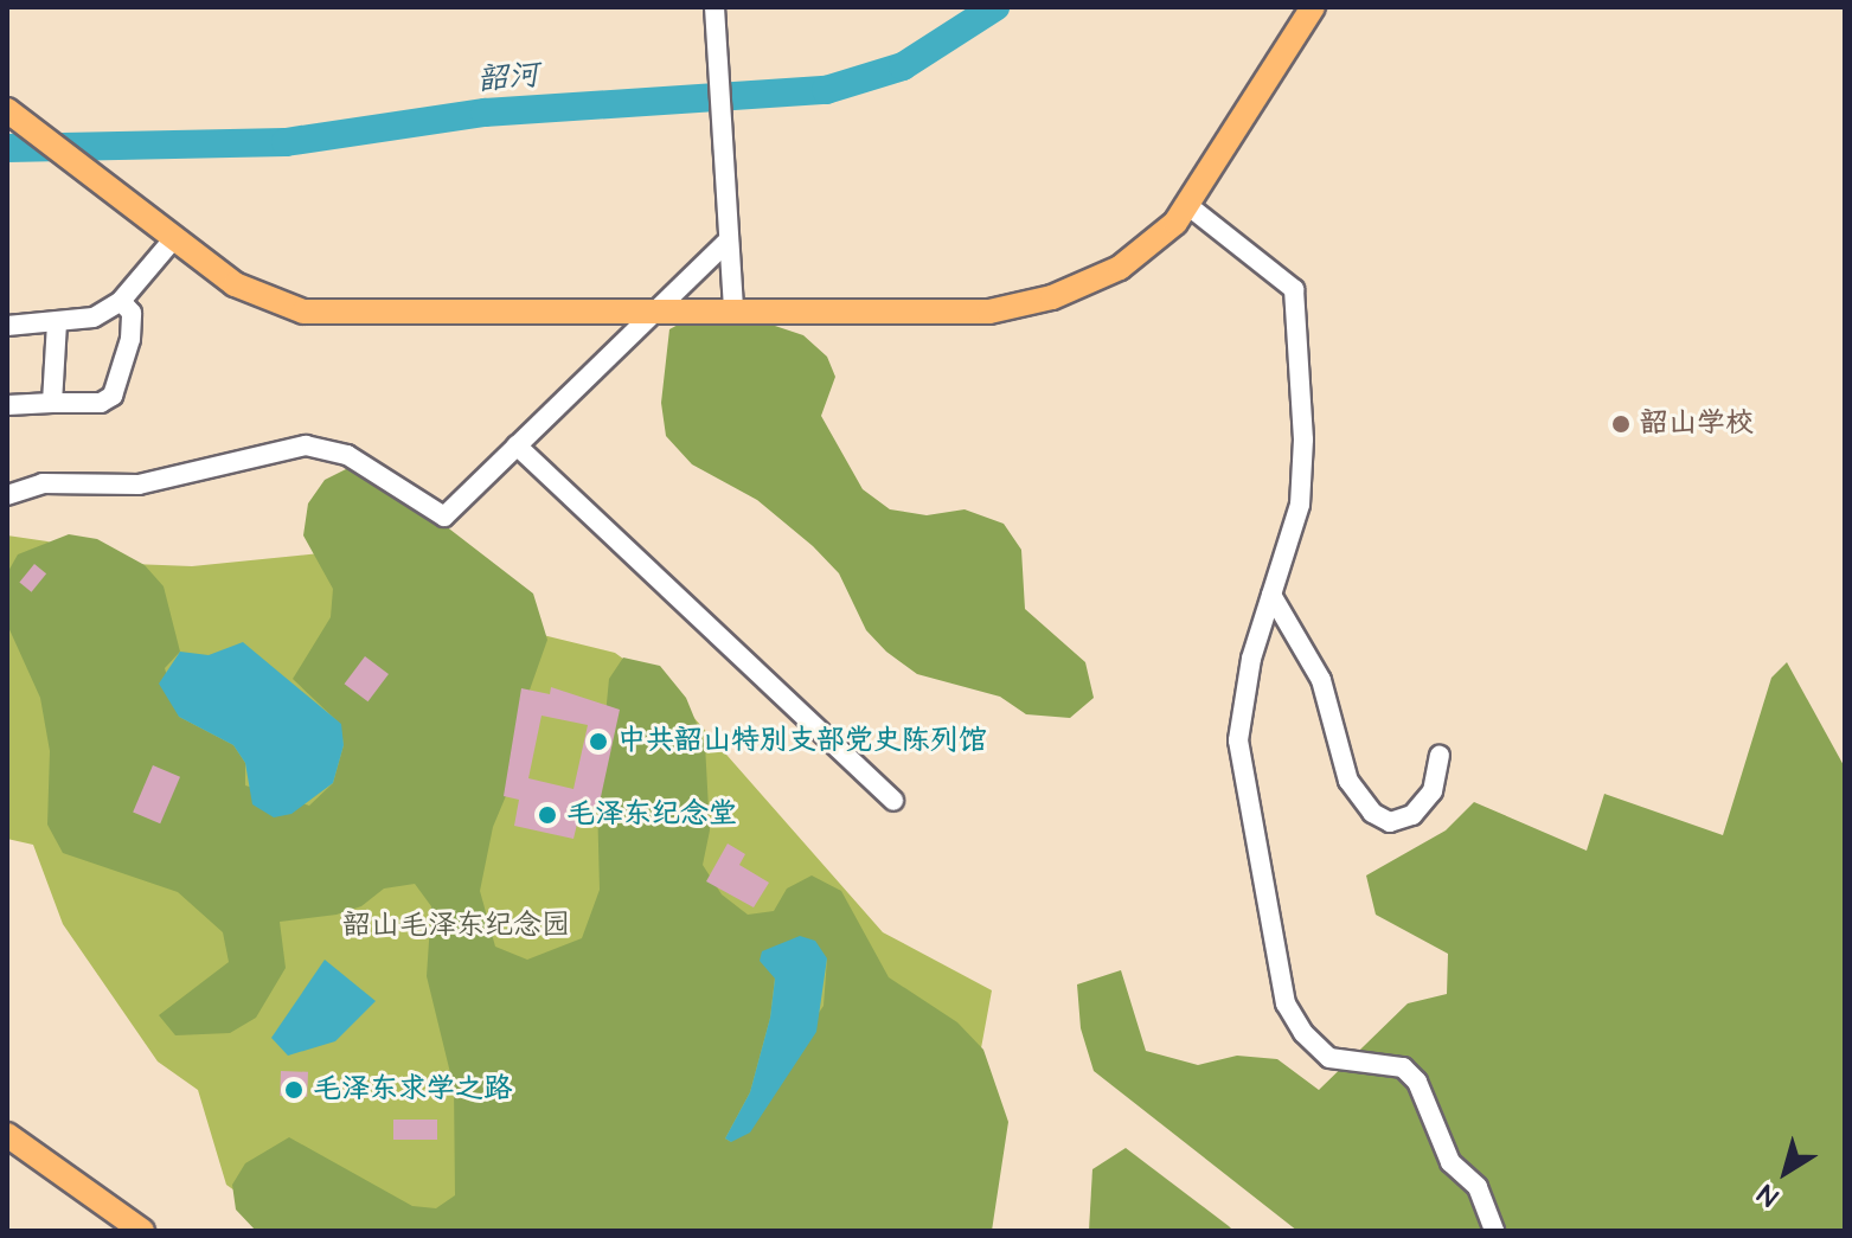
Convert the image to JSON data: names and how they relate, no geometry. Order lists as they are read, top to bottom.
{
  "water": ["韶河"],
  "parks": ["韶山毛泽东纪念园"],
  "places": [
    "韶山学校",
    "中共韶山特别支部党史陈列馆",
    "毛泽东纪念堂",
    "毛泽东求学之路"
  ],
  "north": "bottom left"
}
